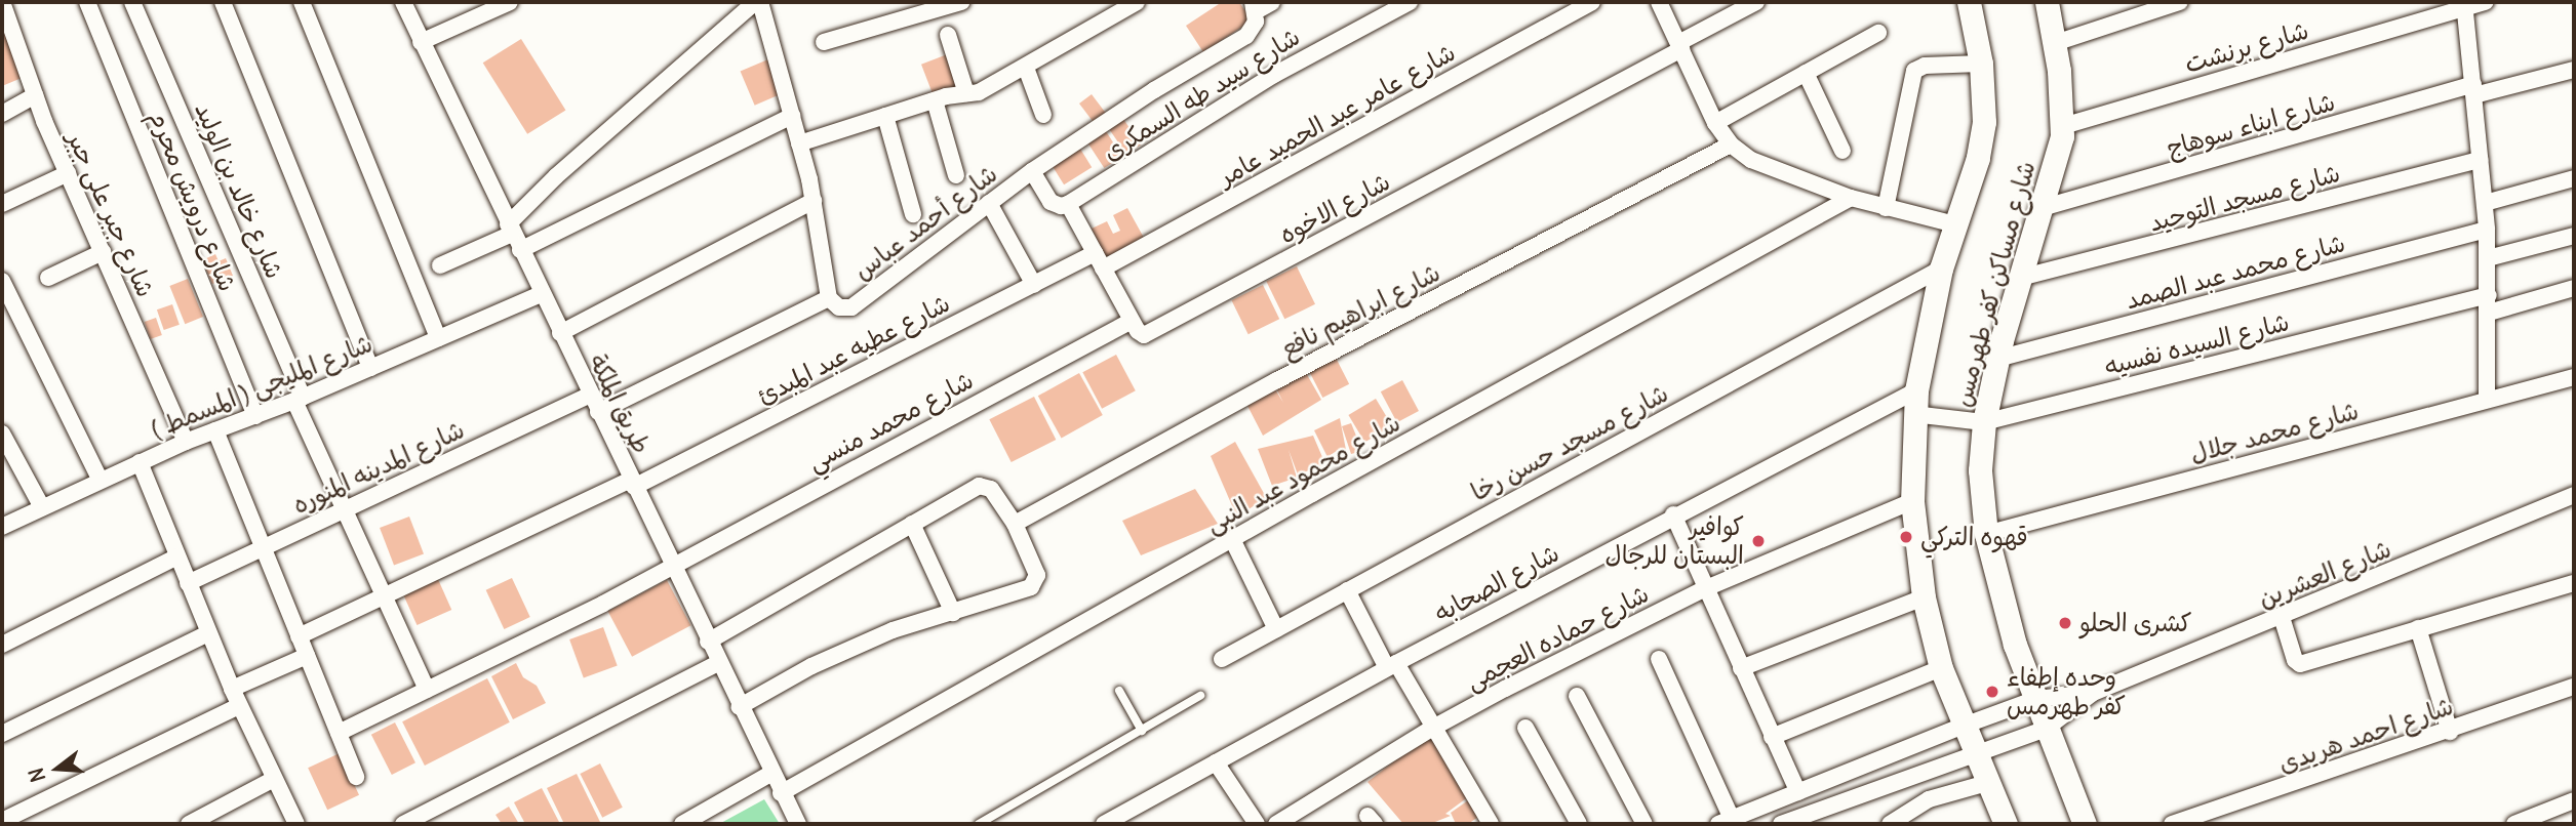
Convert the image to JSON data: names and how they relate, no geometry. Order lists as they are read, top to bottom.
{
  "streets": {
    "street": [
      "شارع برنشت",
      "شارع سيد طه السمكرى",
      "شارع عامر عبد الحميد عامر",
      "شارع ابناء سوهاج",
      "شارع خالد بن الوليد",
      "شارع مسجد التوحيد",
      "شارع درويش محرم",
      "شارع الاخوه",
      "شارع جبر على جبر",
      "شارع أحمد عباس",
      "شارع محمد عبد الصمد",
      "شارع مساكن كفر طهرمس",
      "شارع ابراهيم نافع",
      "شارع السيده نفسيه",
      "شارع عطيه عبد المبدئ",
      "شارع المليجى ( المسمط )",
      "طريق الملكة",
      "شارع محمد منسي",
      "شارع محمد جلال",
      "شارع مسجد حسن رخا",
      "شارع المدينه المنوره",
      "شارع محمود عبد النبى",
      "شارع العشرين",
      "شارع الصحابه",
      "شارع حماده العجمى",
      "شارع احمد هريدى"
    ]
  },
  "crossings": [
    ["شارع برنشت", "شارع مساكن كفر طهرمس"],
    ["شارع عامر عبد الحميد عامر", "شارع عطيه عبد المبدئ"],
    ["شارع ابناء سوهاج", "شارع مساكن كفر طهرمس"],
    ["شارع خالد بن الوليد", "شارع عطيه عبد المبدئ"],
    ["شارع خالد بن الوليد", "شارع المليجى ( المسمط )"],
    ["شارع خالد بن الوليد", "شارع محمد منسي"],
    ["شارع خالد بن الوليد", "شارع المدينه المنوره"],
    ["شارع مسجد التوحيد", "شارع مساكن كفر طهرمس"],
    ["شارع درويش محرم", "شارع المليجى ( المسمط )"],
    ["شارع الاخوه", "شارع محمد منسي"],
    ["شارع جبر على جبر", "شارع المليجى ( المسمط )"],
    ["شارع أحمد عباس", "طريق الملكة"],
    ["شارع محمد عبد الصمد", "شارع مساكن كفر طهرمس"],
    ["شارع مساكن كفر طهرمس", "شارع السيده نفسيه"],
    ["شارع مساكن كفر طهرمس", "شارع محمد جلال"],
    ["شارع مساكن كفر طهرمس", "شارع العشرين"],
    ["شارع السيده نفسيه", "شارع الصحابه"],
    ["شارع عطيه عبد المبدئ", "طريق الملكة"],
    ["شارع المليجى ( المسمط )", "طريق الملكة"],
    ["طريق الملكة", "شارع محمد منسي"],
    ["طريق الملكة", "شارع المدينه المنوره"],
    ["طريق الملكة", "شارع محمود عبد النبى"]
  ],
  "places": [
    "قهوه التركي",
    "كوافير البستان للرجال",
    "كشرى الحلو",
    "وحده إطفاء كفر طهرمس"
  ],
  "north": "left"
}
